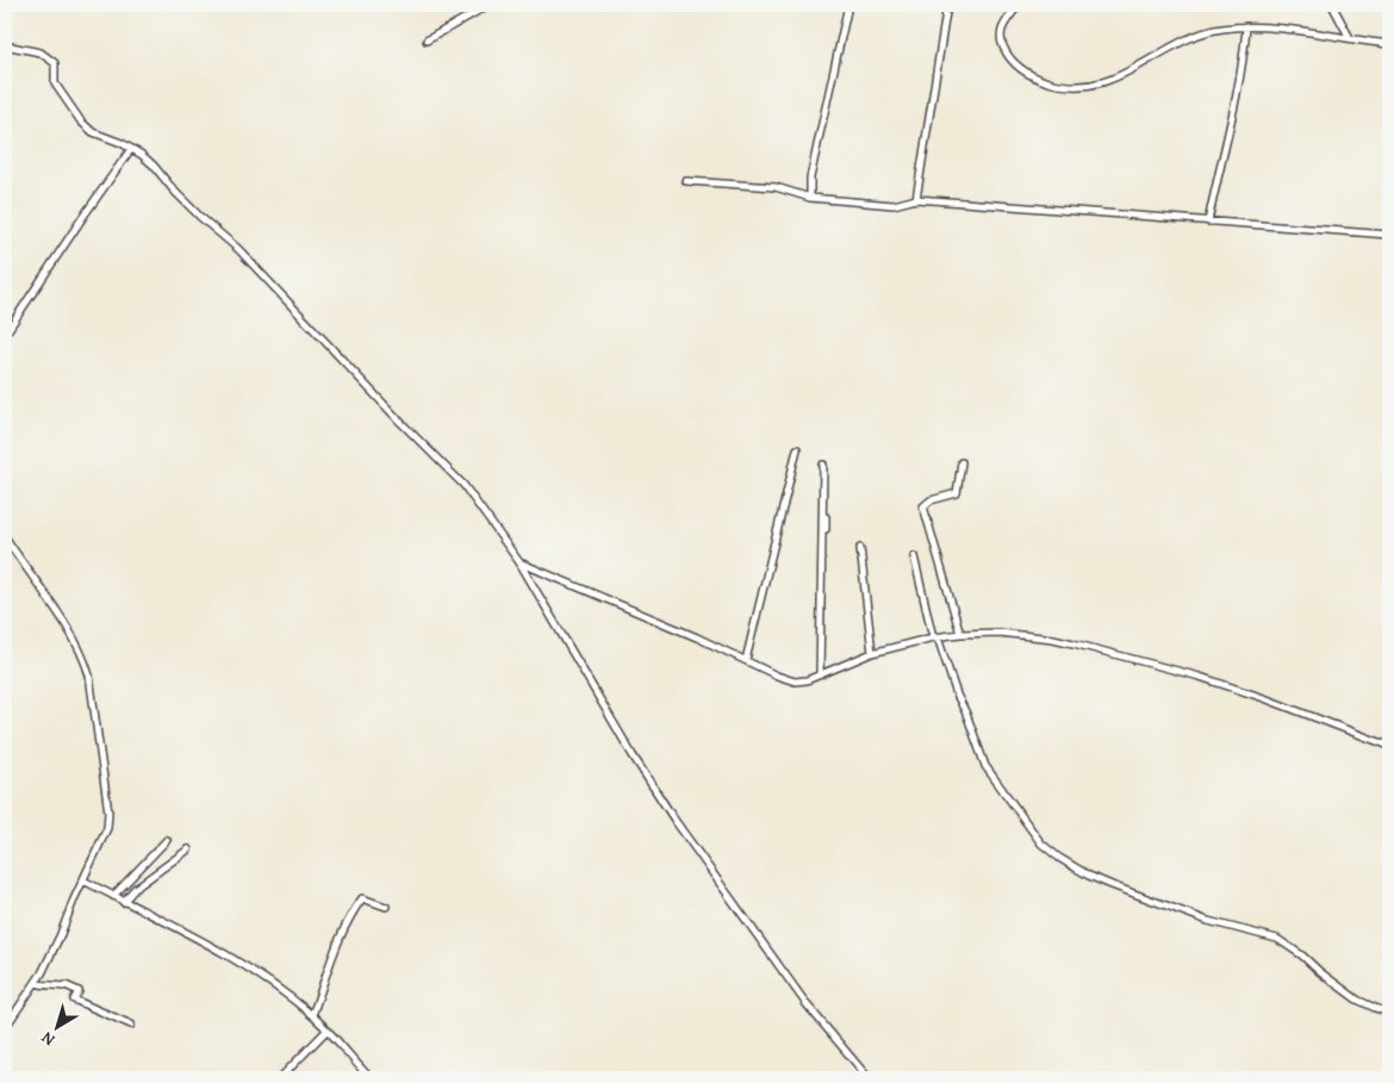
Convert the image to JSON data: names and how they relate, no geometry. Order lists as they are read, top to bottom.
{
  "north": "bottom left"
}
